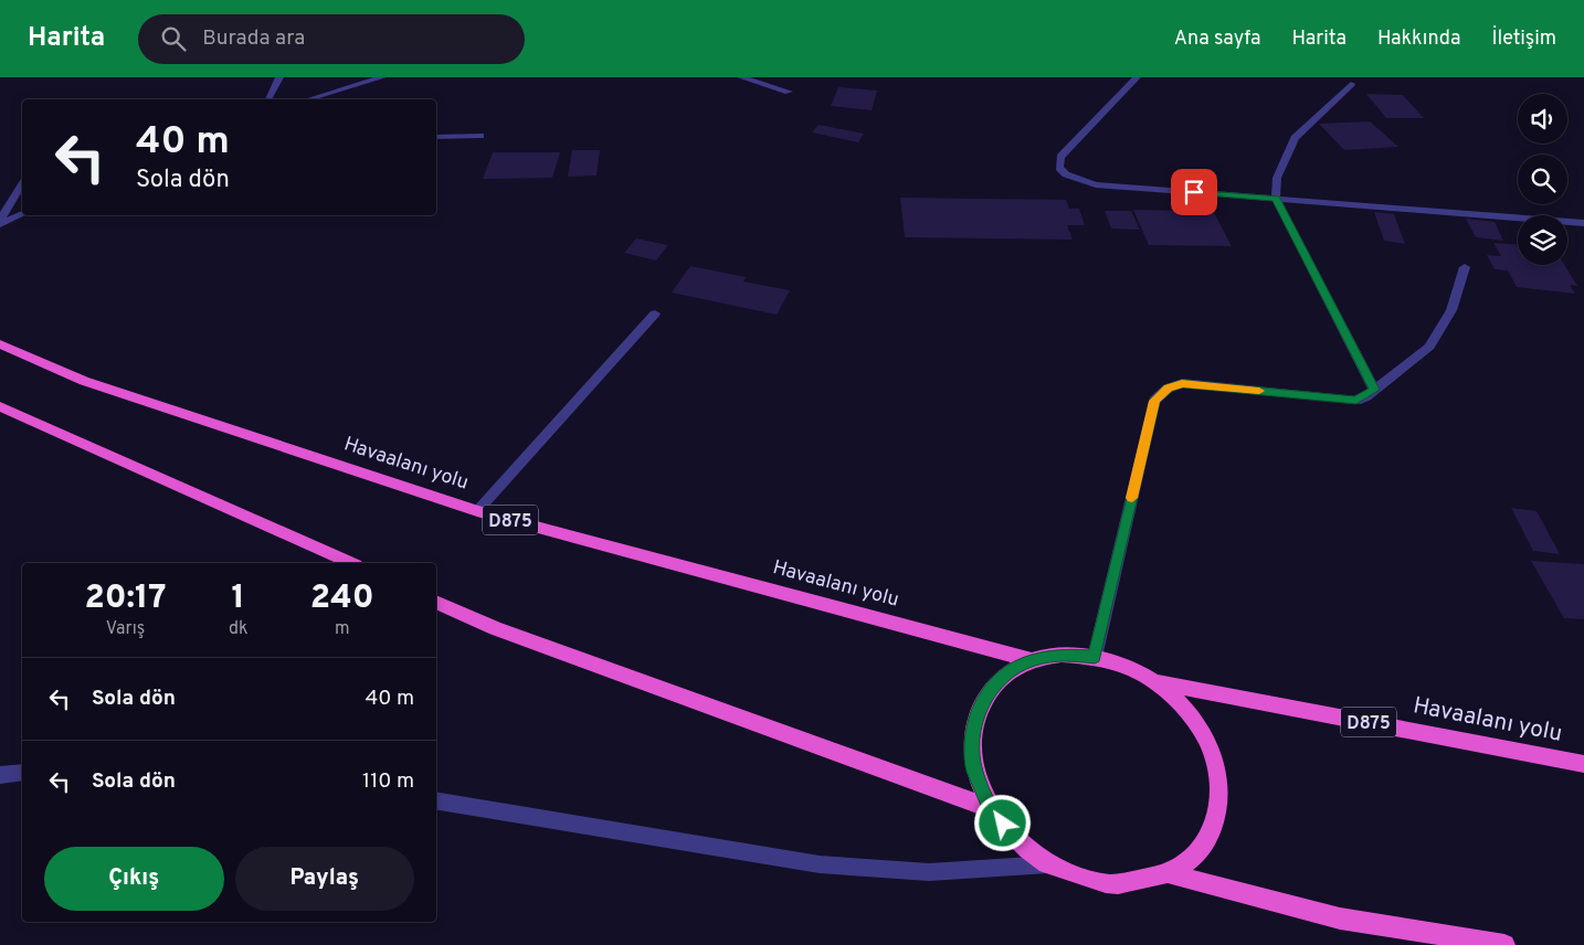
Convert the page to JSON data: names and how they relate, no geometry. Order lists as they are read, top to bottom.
{
  "streets": {
    "highway": ["Havaalanı yolu", "D875"]
  },
  "page": {
    "header": "Harita",
    "search": "Burada ara",
    "nav": [
      "Ana sayfa",
      "Harita",
      "Hakkında",
      "İletişim"
    ],
    "turn": ["40 m", "Sola dön"],
    "eta": [
      "20:17",
      "Varış",
      "1",
      "dk",
      "240",
      "m"
    ],
    "list": [
      {
        "name": "Sola dön",
        "value": "40 m"
      },
      {
        "name": "Sola dön",
        "value": "110 m"
      }
    ],
    "buttons": ["Çıkış", "Paylaş"]
  }
}
